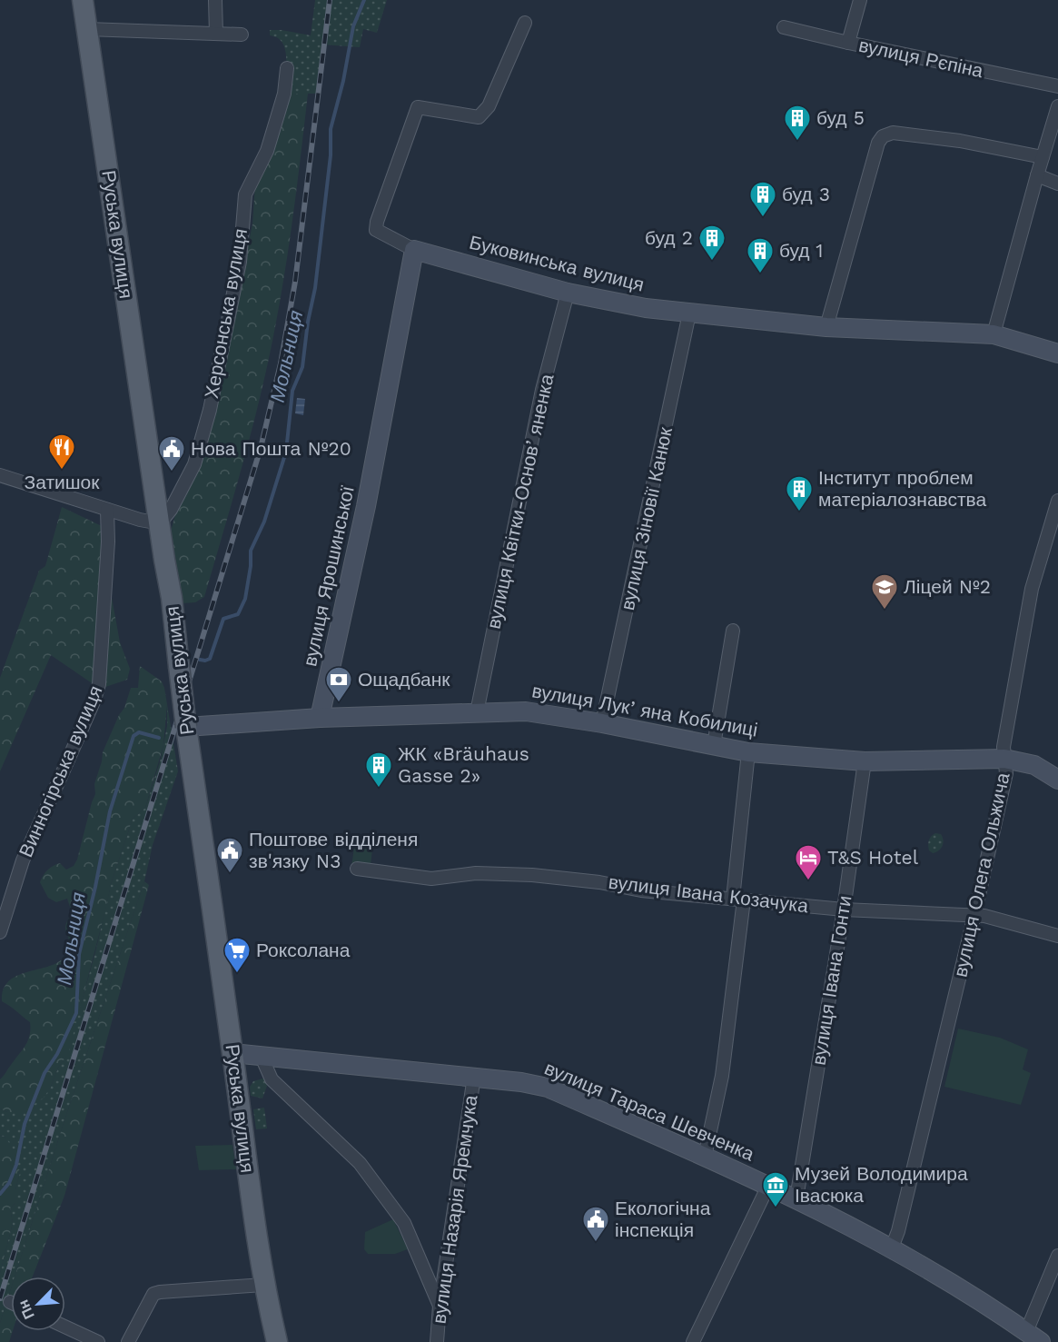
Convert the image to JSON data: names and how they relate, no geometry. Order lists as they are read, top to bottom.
{
  "streets": {
    "main road": ["Руська вулиця"],
    "street": [
      "вулиця Рєпіна",
      "Буковинська вулиця",
      "Херсонська вулиця",
      "вулиця Квітки-Основʼяненка",
      "вулиця Зіновії Канюк",
      "вулиця Ярошинської",
      "вулиця Лукʼяна Кобилиці",
      "Винногірська вулиця",
      "вулиця Олега Ольжича",
      "вулиця Івана Козачука",
      "вулиця Івана Гонти",
      "вулиця Тараса Шевченка",
      "вулиця Назарія Яремчука"
    ]
  },
  "crossings": [
    ["Руська вулиця", "Херсонська вулиця"],
    ["Руська вулиця", "вулиця Лукʼяна Кобилиці"],
    ["Руська вулиця", "вулиця Тараса Шевченка"],
    ["Буковинська вулиця", "вулиця Квітки-Основʼяненка"],
    ["Буковинська вулиця", "вулиця Зіновії Канюк"],
    ["Буковинська вулиця", "вулиця Ярошинської"],
    ["вулиця Квітки-Основʼяненка", "вулиця Лукʼяна Кобилиці"],
    ["вулиця Зіновії Канюк", "вулиця Лукʼяна Кобилиці"],
    ["вулиця Ярошинської", "вулиця Лукʼяна Кобилиці"],
    ["вулиця Лукʼяна Кобилиці", "вулиця Олега Ольжича"],
    ["вулиця Лукʼяна Кобилиці", "вулиця Івана Гонти"],
    ["вулиця Олега Ольжича", "вулиця Івана Козачука"],
    ["вулиця Олега Ольжича", "вулиця Тараса Шевченка"],
    ["вулиця Івана Козачука", "вулиця Івана Гонти"],
    ["вулиця Івана Гонти", "вулиця Тараса Шевченка"],
    ["вулиця Тараса Шевченка", "вулиця Назарія Яремчука"]
  ],
  "water": ["Мольниця"],
  "places": {
    "building": [
      "буд 5",
      "буд 3",
      "буд 2",
      "буд 1",
      "Інститут проблем матеріалознавства",
      "ЖК «Bräuhaus Gasse 2»"
    ],
    "restaurant": ["Затишок"],
    "public building": ["Нова Пошта №20", "Поштове відділеня зв'язку N3", "Екологічна інспекція"],
    "school or university": ["Ліцей №2"],
    "bank": ["Ощадбанк"],
    "hotel": ["T&S Hotel"],
    "supermarket": ["Роксолана"],
    "museum": ["Музей Володимира Івасюка"]
  },
  "north": "bottom left"
}
